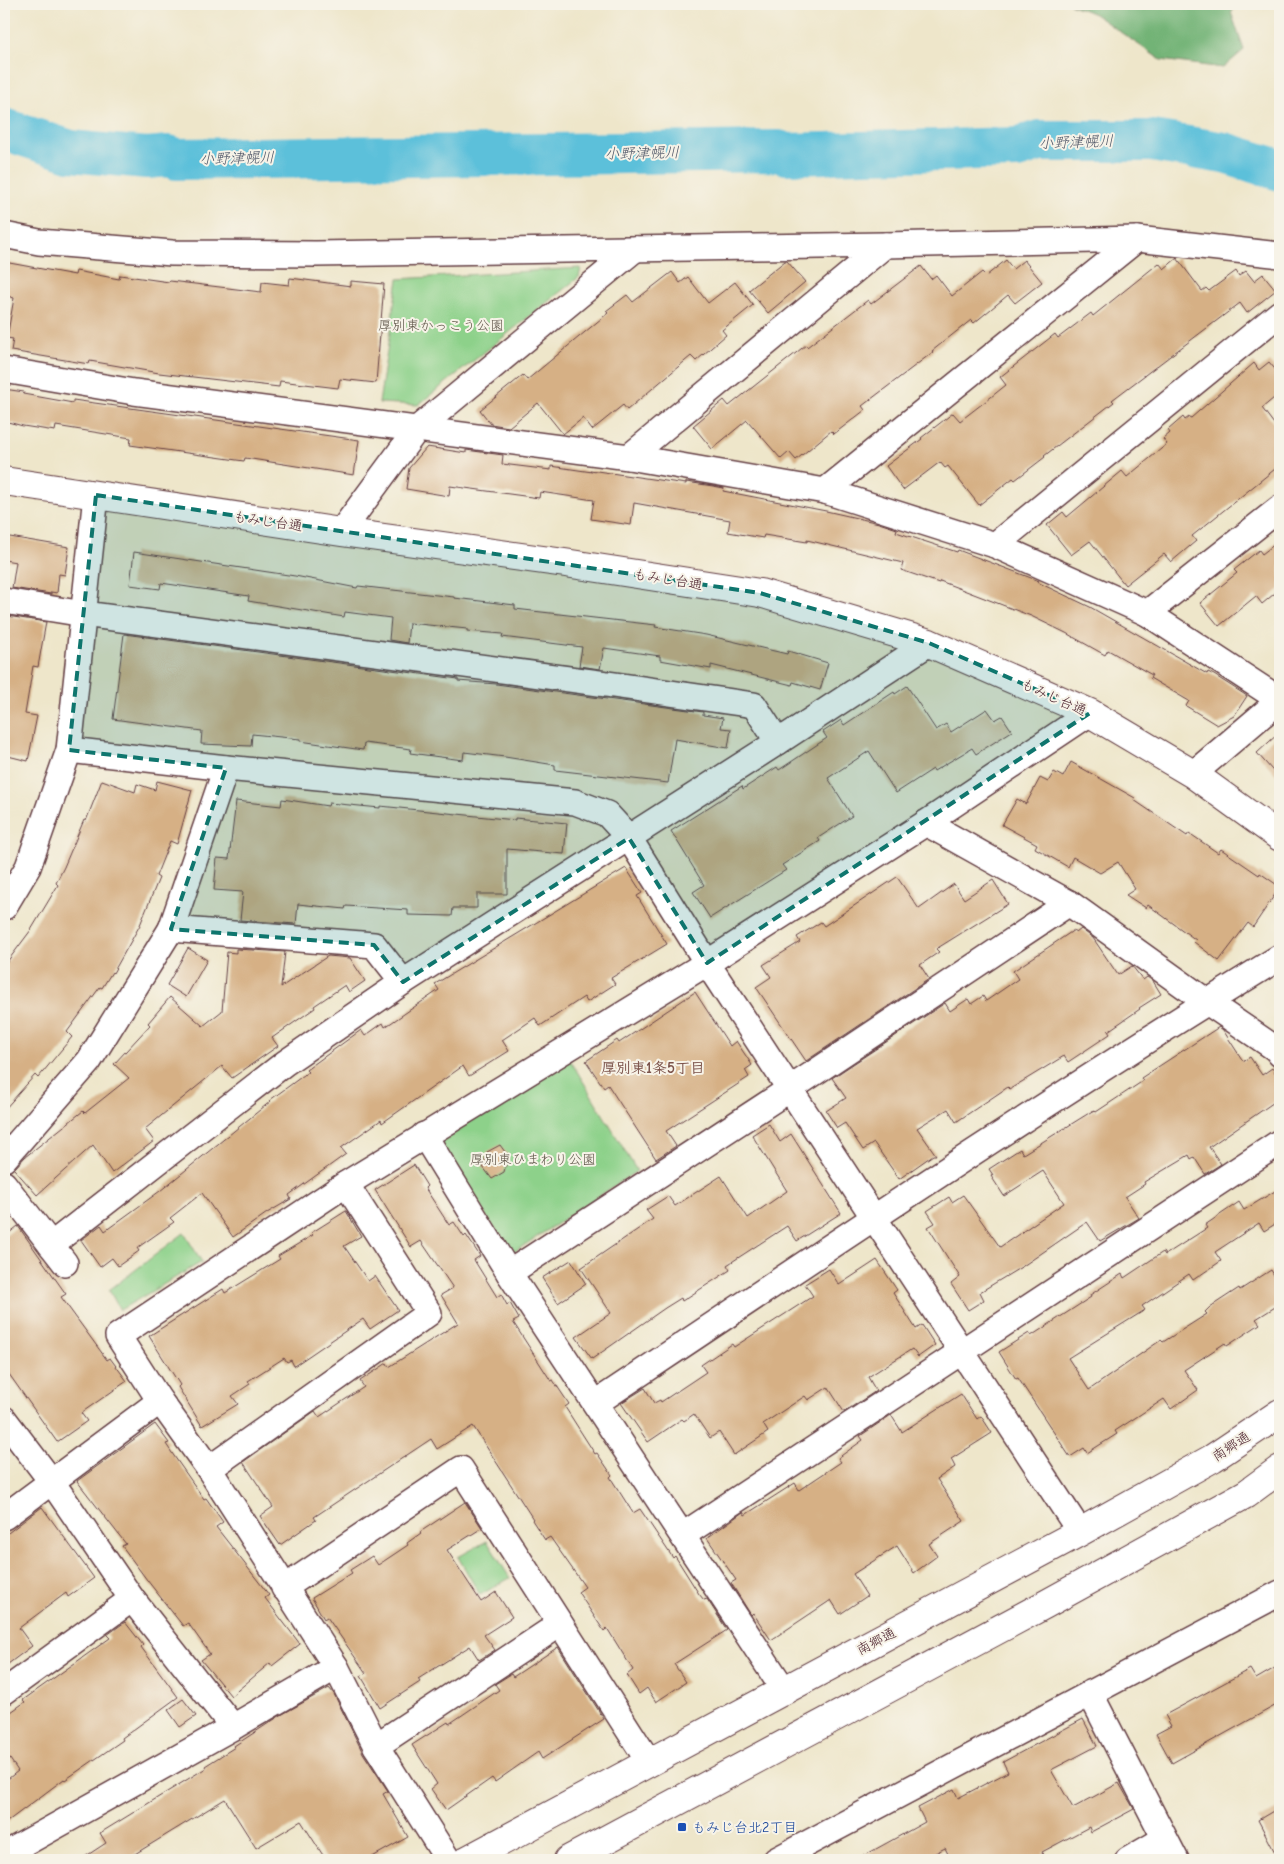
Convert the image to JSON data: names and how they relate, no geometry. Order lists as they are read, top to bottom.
{
  "streets": {
    "street": ["もみじ台通", "南郷通"]
  },
  "districts": ["厚別東1条5丁目"],
  "water": ["小野津幌川"],
  "parks": ["厚別東かっこう公園", "厚別東ひまわり公園"],
  "places": {
    "transit": ["もみじ台北2丁目"]
  }
}
